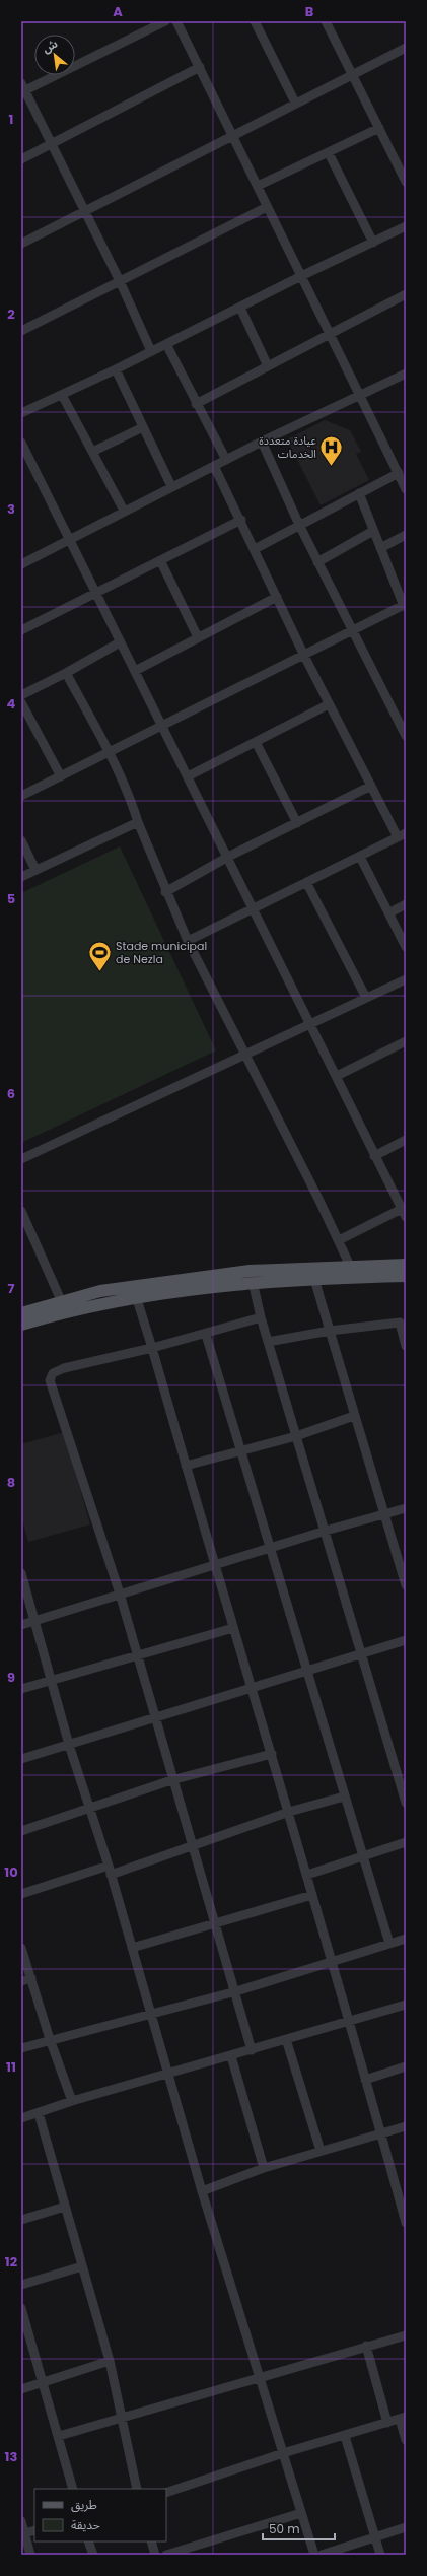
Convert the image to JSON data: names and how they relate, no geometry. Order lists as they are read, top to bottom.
{
  "places": {
    "hospital": ["عيادة متعددة الخدمات"],
    "sports": ["Stade municipal de Nezla"]
  },
  "legend": ["طريق", "حديقة"],
  "scale_bar": "50 m",
  "north": "top left",
  "grid": {
    "columns": ["A", "B"],
    "rows": [
      "1",
      "2",
      "3",
      "4",
      "5",
      "6",
      "7",
      "8",
      "9",
      "10",
      "11",
      "12",
      "13"
    ]
  }
}
